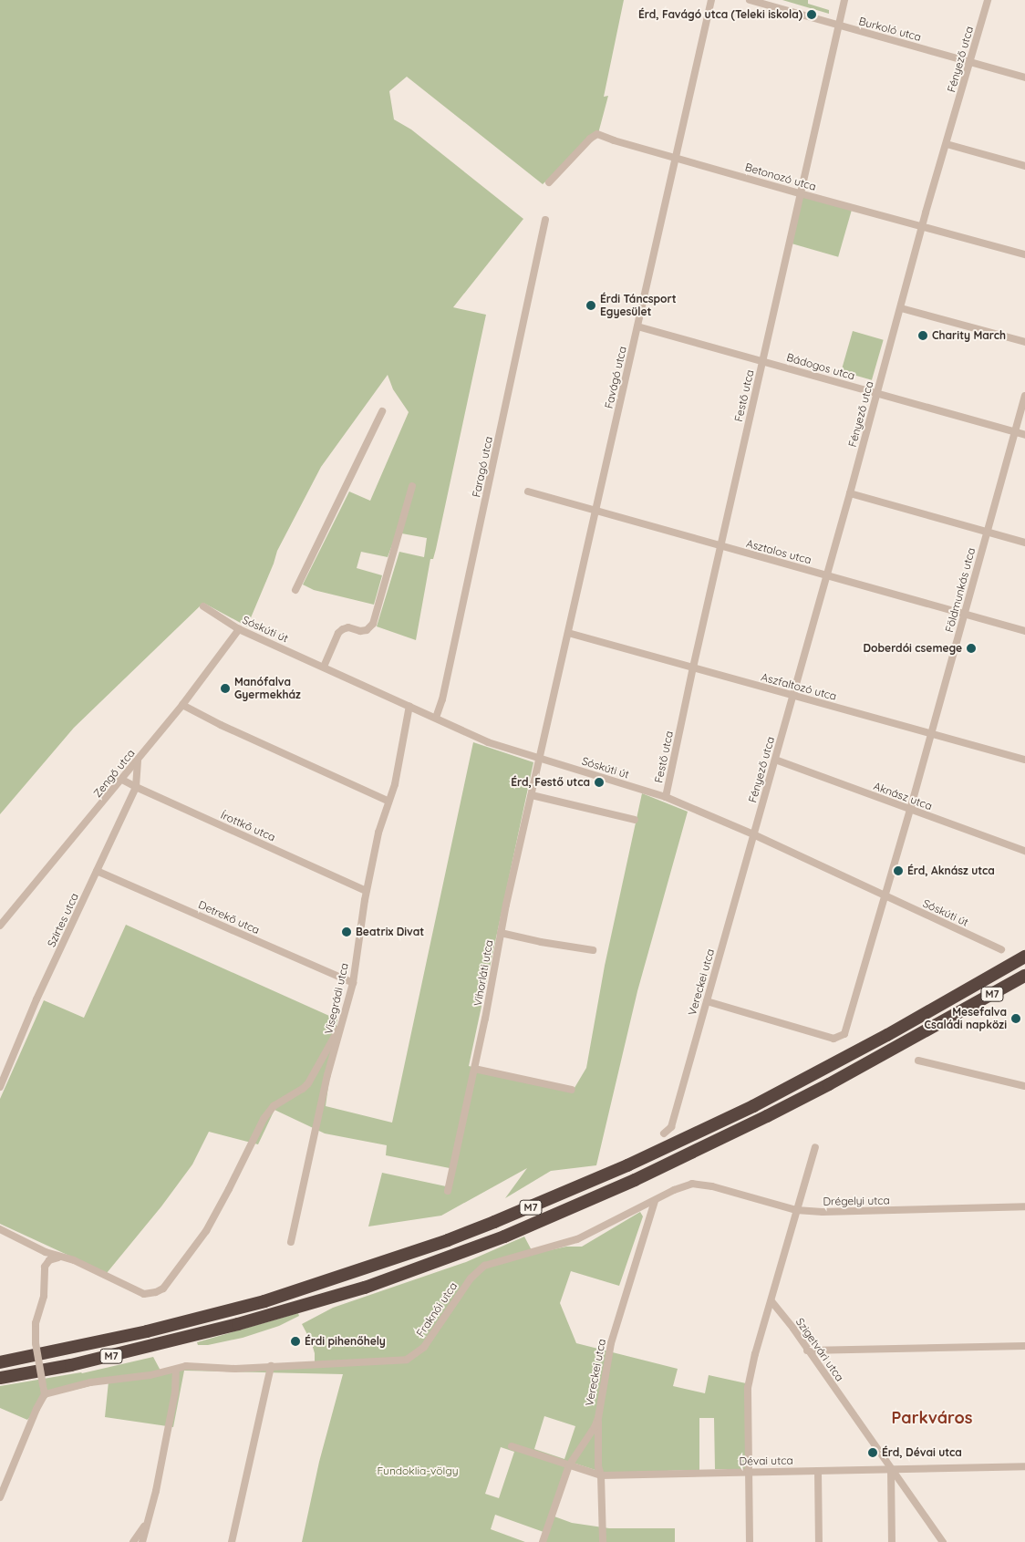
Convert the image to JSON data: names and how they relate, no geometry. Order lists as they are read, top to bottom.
{
  "streets": {
    "highway": ["M7"],
    "street": [
      "Burkoló utca",
      "Fényező utca",
      "Betonozó utca",
      "Bádogos utca",
      "Favágó utca",
      "Festő utca",
      "Faragó utca",
      "Asztalos utca",
      "Földmunkás utca",
      "Sóskúti út",
      "Aszfaltozó utca",
      "Zengő utca",
      "Aknász utca",
      "Írottkő utca",
      "Detrekő utca",
      "Szirtes utca",
      "Vihorláti utca",
      "Vereckei utca",
      "Visegrádi utca",
      "Drégelyi utca",
      "Fraknói utca",
      "Szigetvári utca",
      "Dévai utca"
    ]
  },
  "crossings": [
    ["Burkoló utca", "Fényező utca"],
    ["Burkoló utca", "Festő utca"],
    ["Fényező utca", "Betonozó utca"],
    ["Fényező utca", "Bádogos utca"],
    ["Fényező utca", "Asztalos utca"],
    ["Fényező utca", "Sóskúti út"],
    ["Fényező utca", "Aszfaltozó utca"],
    ["Fényező utca", "Aknász utca"],
    ["Fényező utca", "Vereckei utca"],
    ["Betonozó utca", "Favágó utca"],
    ["Betonozó utca", "Festő utca"],
    ["Bádogos utca", "Favágó utca"],
    ["Bádogos utca", "Festő utca"],
    ["Bádogos utca", "Földmunkás utca"],
    ["Favágó utca", "Asztalos utca"],
    ["Favágó utca", "Sóskúti út"],
    ["Favágó utca", "Aszfaltozó utca"],
    ["Favágó utca", "Vihorláti utca"],
    ["Festő utca", "Asztalos utca"],
    ["Festő utca", "Sóskúti út"],
    ["Festő utca", "Aszfaltozó utca"],
    ["Faragó utca", "Sóskúti út"],
    ["Asztalos utca", "Földmunkás utca"],
    ["Földmunkás utca", "Sóskúti út"],
    ["Földmunkás utca", "Aszfaltozó utca"],
    ["Földmunkás utca", "Aknász utca"],
    ["Sóskúti út", "Zengő utca"],
    ["Sóskúti út", "Vihorláti utca"],
    ["Sóskúti út", "Vereckei utca"],
    ["Sóskúti út", "Visegrádi utca"],
    ["Zengő utca", "Írottkő utca"],
    ["Zengő utca", "Szirtes utca"],
    ["Írottkő utca", "Szirtes utca"],
    ["Írottkő utca", "Visegrádi utca"],
    ["Detrekő utca", "Szirtes utca"],
    ["Detrekő utca", "Visegrádi utca"],
    ["Vereckei utca", "Fraknói utca"],
    ["Vereckei utca", "Dévai utca"],
    ["Drégelyi utca", "Fraknói utca"],
    ["Szigetvári utca", "Dévai utca"]
  ],
  "districts": ["Parkváros"],
  "parks": ["Fundoklia-völgy"],
  "places": [
    "Érd, Favágó utca (Teleki iskola)",
    "Érdi Táncsport Egyesület",
    "Charity March",
    "Doberdói csemege",
    "Manófalva Gyermekház",
    "Érd, Festő utca",
    "Érd, Aknász utca",
    "Beatrix Divat",
    "Mesefalva Családi napközi",
    "Érdi pihenőhely",
    "Érd, Dévai utca"
  ]
}
